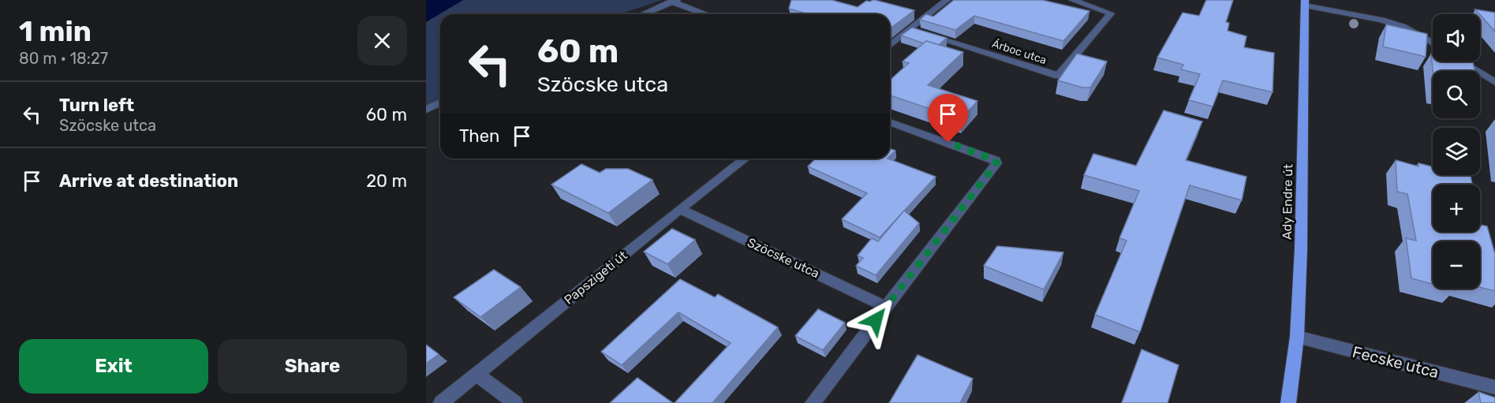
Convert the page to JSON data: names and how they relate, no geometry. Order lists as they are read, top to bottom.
{
  "streets": {
    "main road": ["Ady Endre út"],
    "street": [
      "Árboc utca",
      "Szöcske utca",
      "Papszigeti út",
      "Fecske utca"
    ]
  },
  "crossings": [
    ["Ady Endre út", "Fecske utca"],
    ["Szöcske utca", "Papszigeti út"]
  ],
  "page": {
    "heading": ["1 min", "80 m · 18:27"],
    "map_buttons": ["+", "−"],
    "turn": ["60 m", "Szöcske utca"],
    "list": [
      {
        "name": "Turn left",
        "note": "Szöcske utca",
        "value": "60 m"
      },
      {
        "name": "Arrive at destination",
        "value": "20 m"
      }
    ],
    "then": "Then",
    "buttons": ["Exit", "Share"]
  }
}
